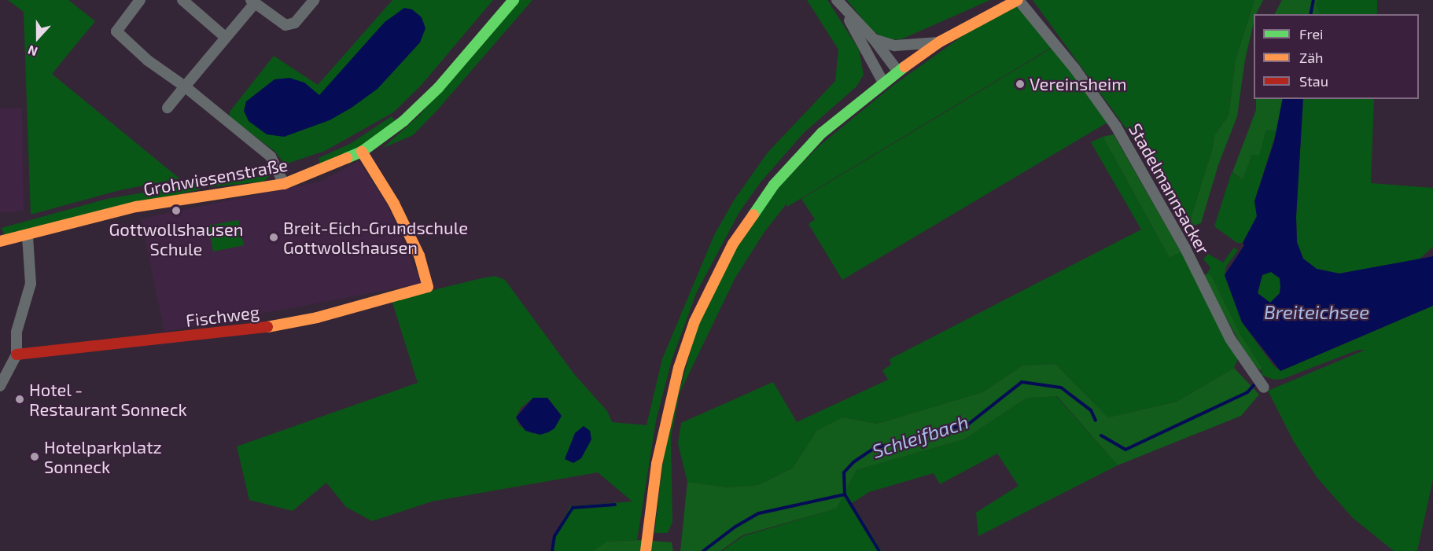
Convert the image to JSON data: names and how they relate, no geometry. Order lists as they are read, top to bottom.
{
  "streets": {
    "street": ["Grohwiesenstraße", "Stadelmannsacker", "Fischweg"]
  },
  "crossings": [
    ["Grohwiesenstraße", "Fischweg"]
  ],
  "water": ["Breiteichsee", "Schleifbach"],
  "places": [
    "Vereinsheim",
    "Gottwollshausen Schule",
    "Breit-Eich-Grundschule Gottwollshausen",
    "Hotel - Restaurant Sonneck",
    "Hotelparkplatz Sonneck"
  ],
  "legend": ["Frei", "Zäh", "Stau"],
  "north": "bottom"
}
